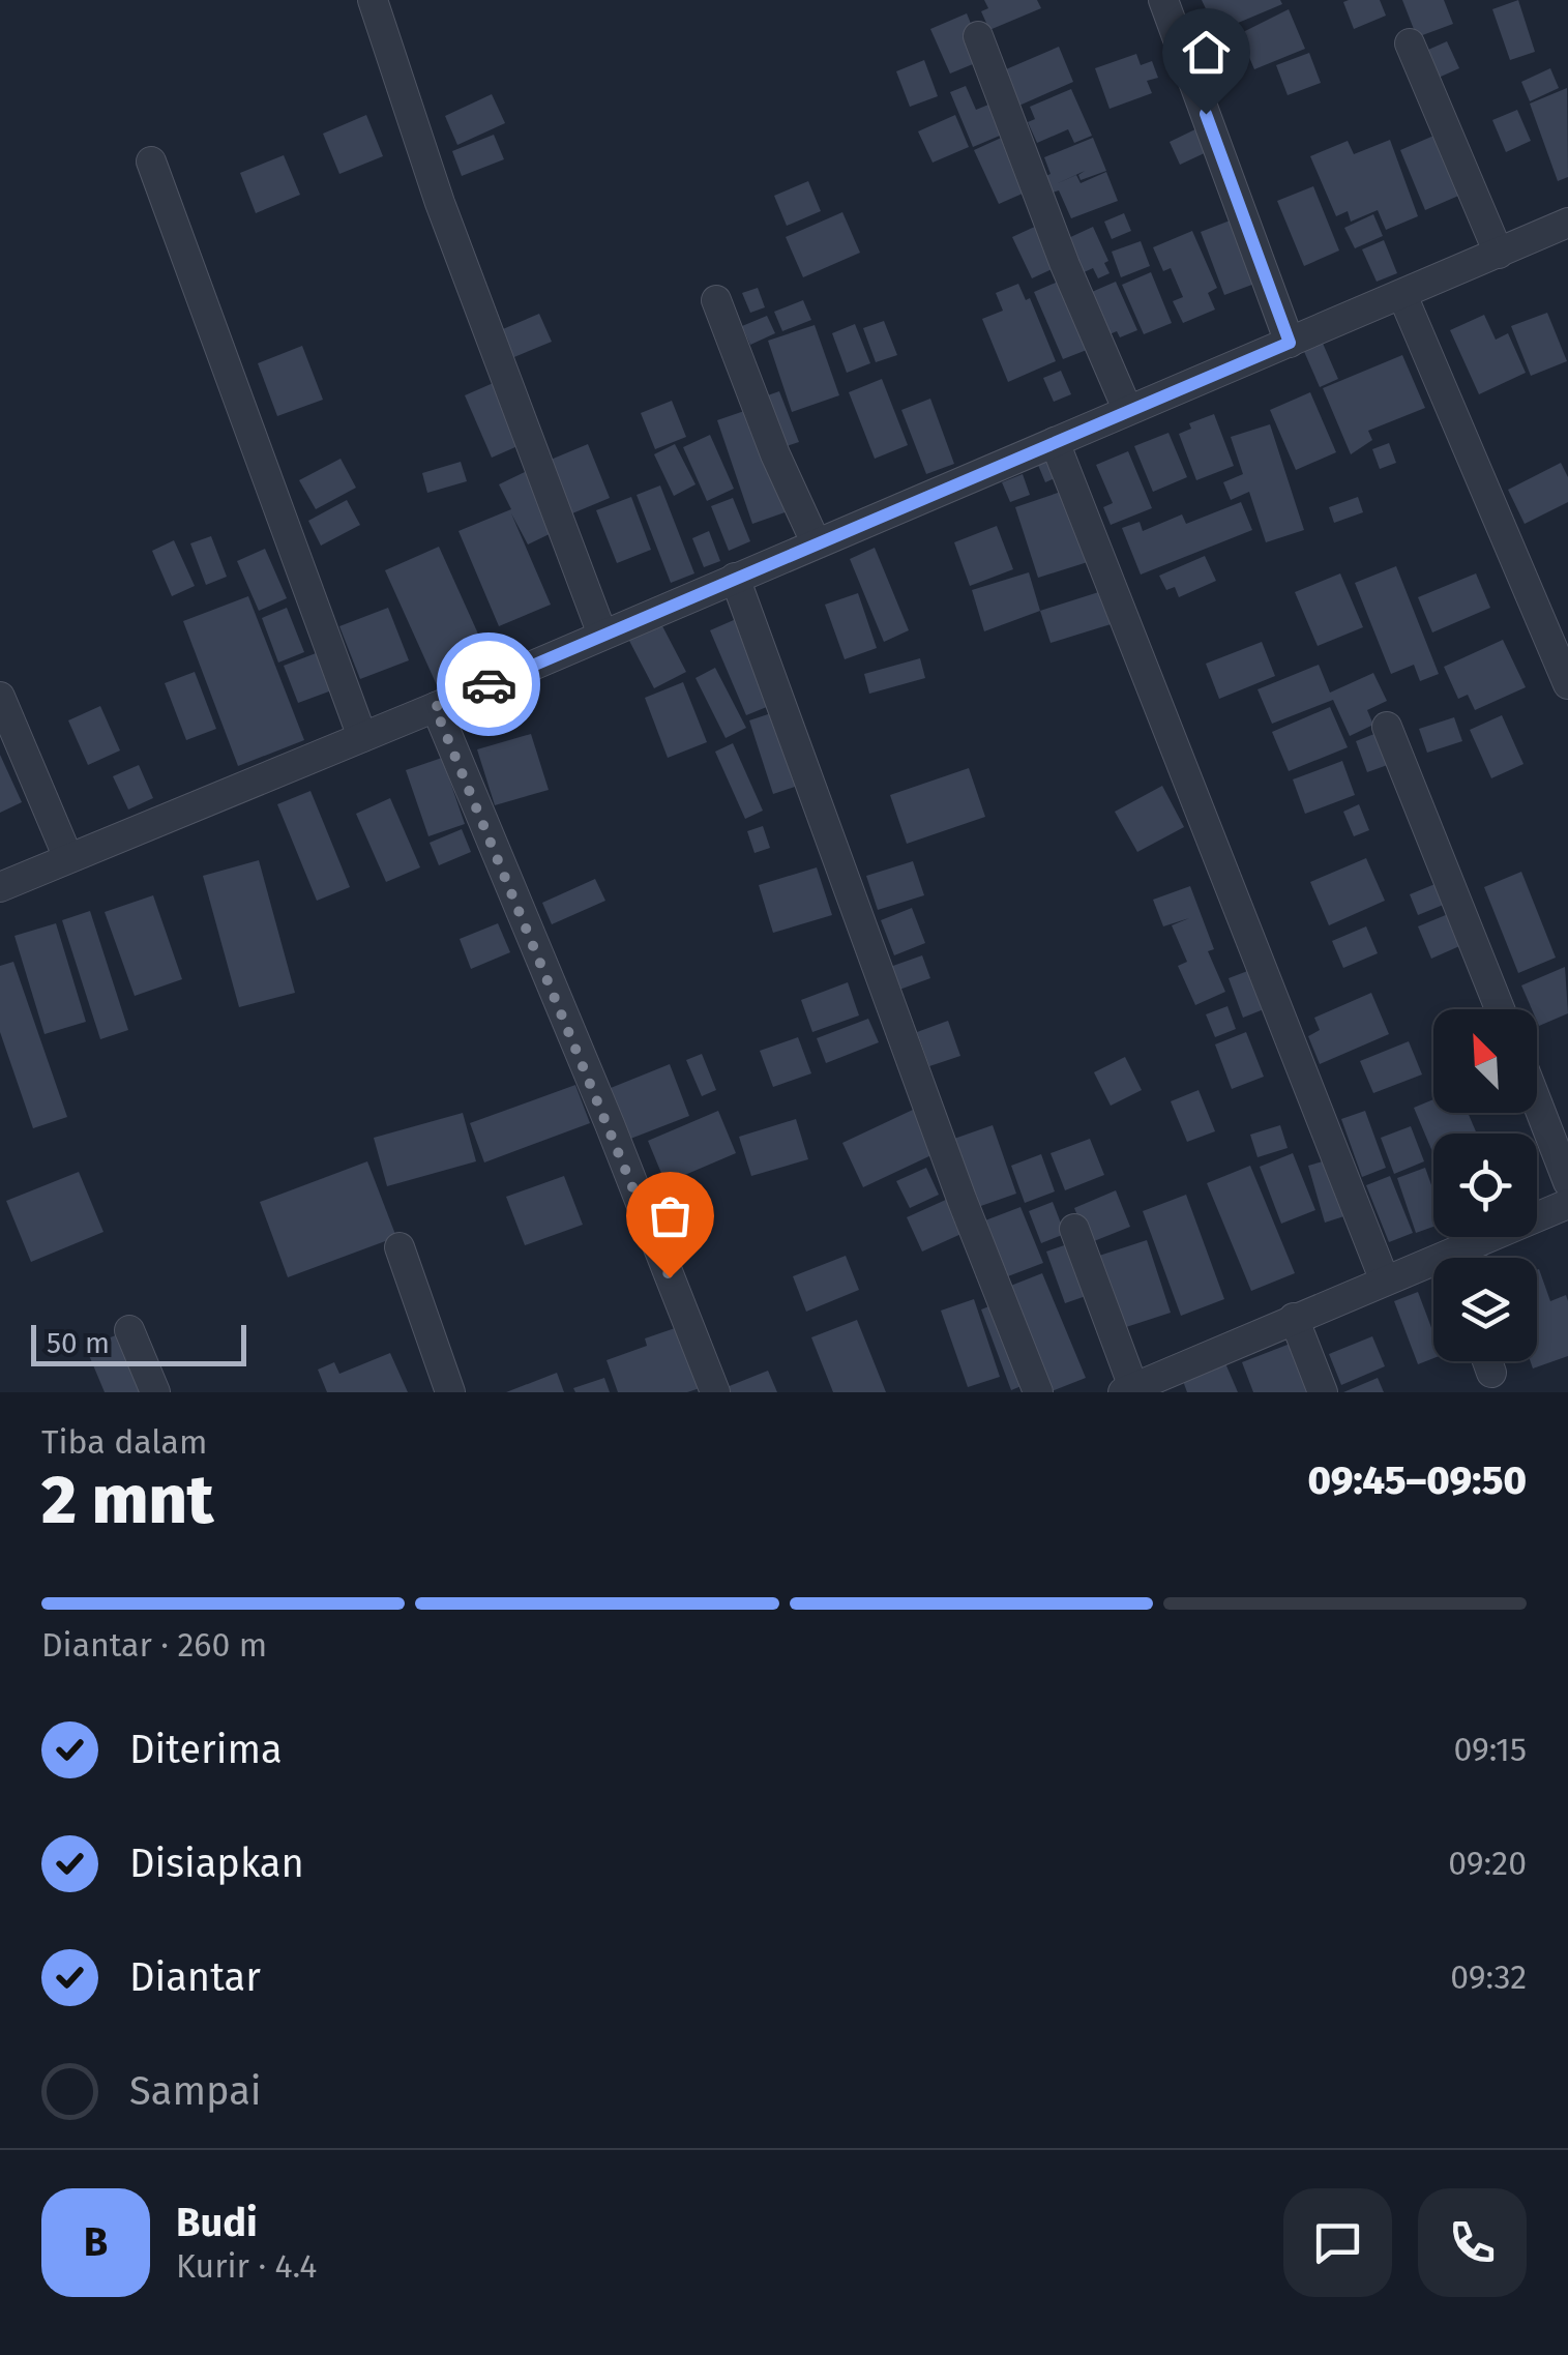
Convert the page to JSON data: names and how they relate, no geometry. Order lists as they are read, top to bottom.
{
  "scale_bar": "50 m",
  "north": "top left",
  "page": {
    "scale": "50 m",
    "heading": ["2 mnt", "Tiba dalam", "09:45–09:50"],
    "panel": ["Budi", "Kurir · 4.4"],
    "bar": "Diantar · 260 m",
    "list": [
      ["Diterima", "09:15"],
      ["Disiapkan", "09:20"],
      ["Diantar", "09:32"],
      "Sampai"
    ],
    "round": "B"
  }
}
